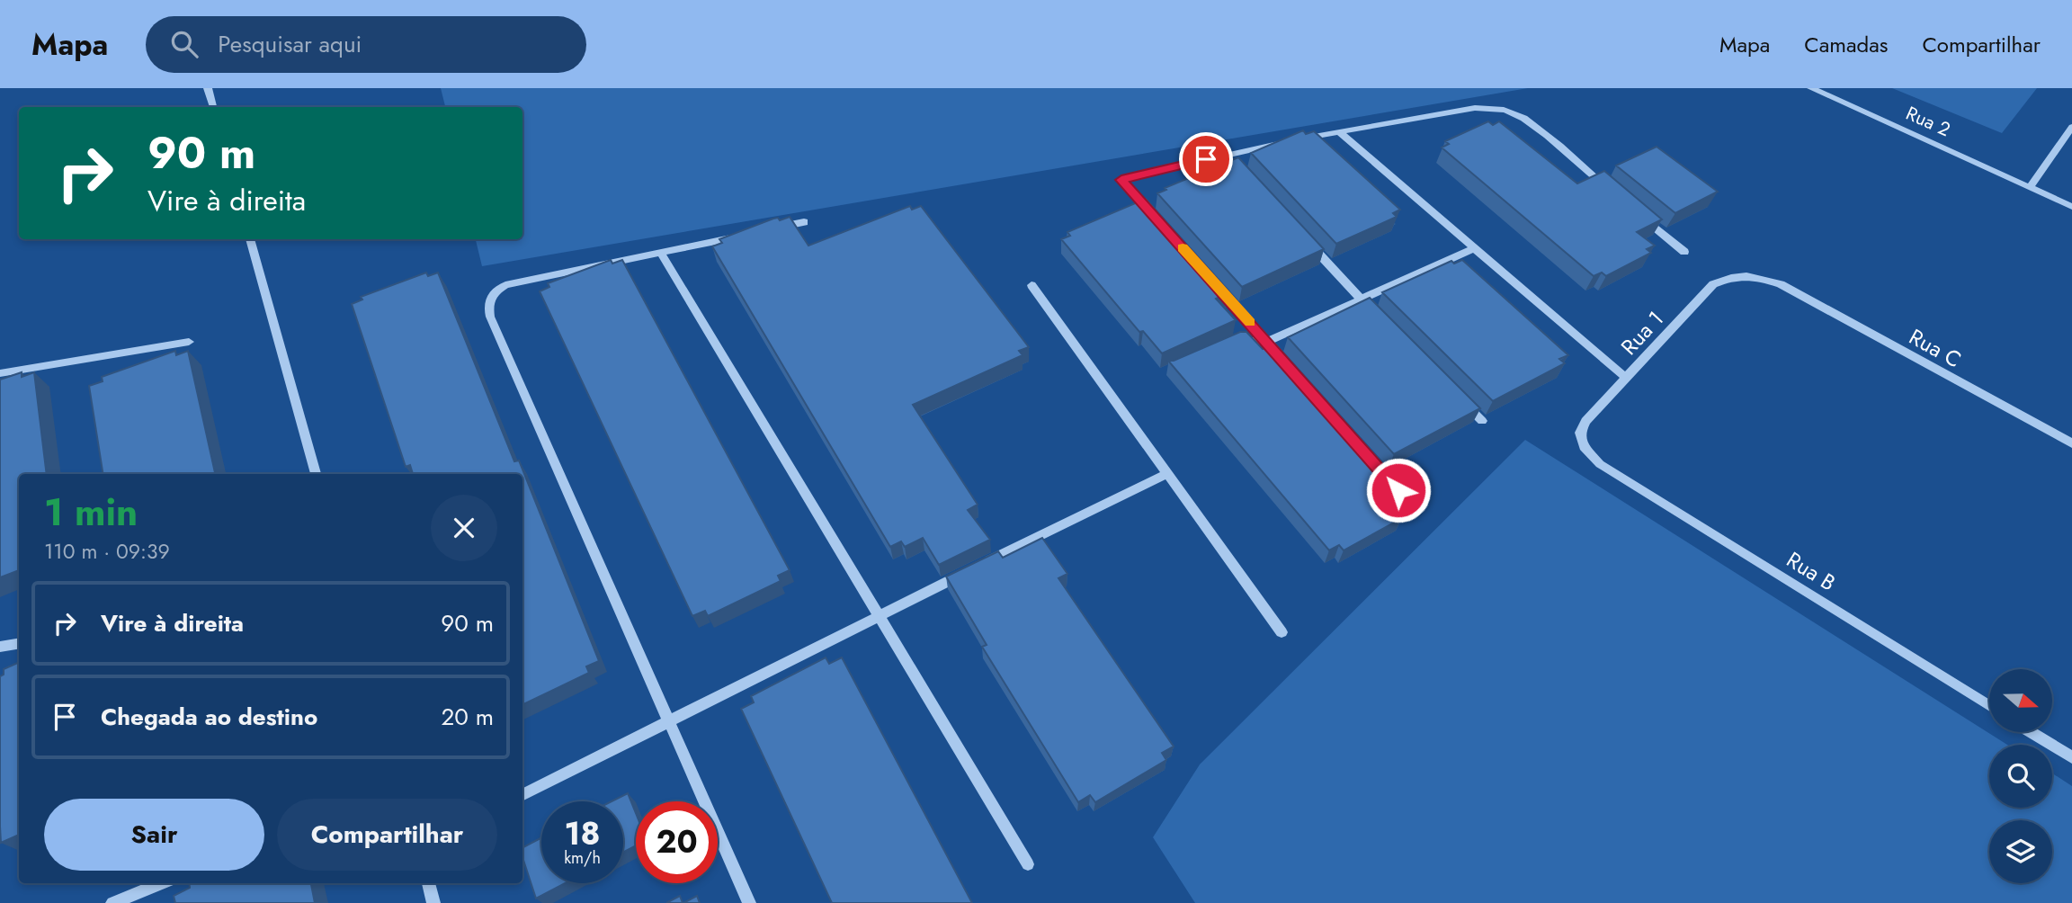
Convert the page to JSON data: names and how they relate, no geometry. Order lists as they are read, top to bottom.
{
  "streets": {
    "street": [
      "Rua 2",
      "Rua 1",
      "Rua C",
      "Rua B"
    ]
  },
  "crossings": [
    ["Rua 1", "Rua C"],
    ["Rua 1", "Rua B"]
  ],
  "north": "right",
  "page": {
    "header": "Mapa",
    "search": "Pesquisar aqui",
    "nav": ["Mapa", "Camadas", "Compartilhar"],
    "turn": ["90 m", "Vire à direita"],
    "heading": ["1 min", "110 m · 09:39"],
    "list": [
      {
        "name": "Vire à direita",
        "value": "90 m"
      },
      {
        "name": "Chegada ao destino",
        "value": "20 m"
      }
    ],
    "buttons": ["Sair", "Compartilhar"],
    "speed": "18 km/h",
    "limit": "20"
  }
}
